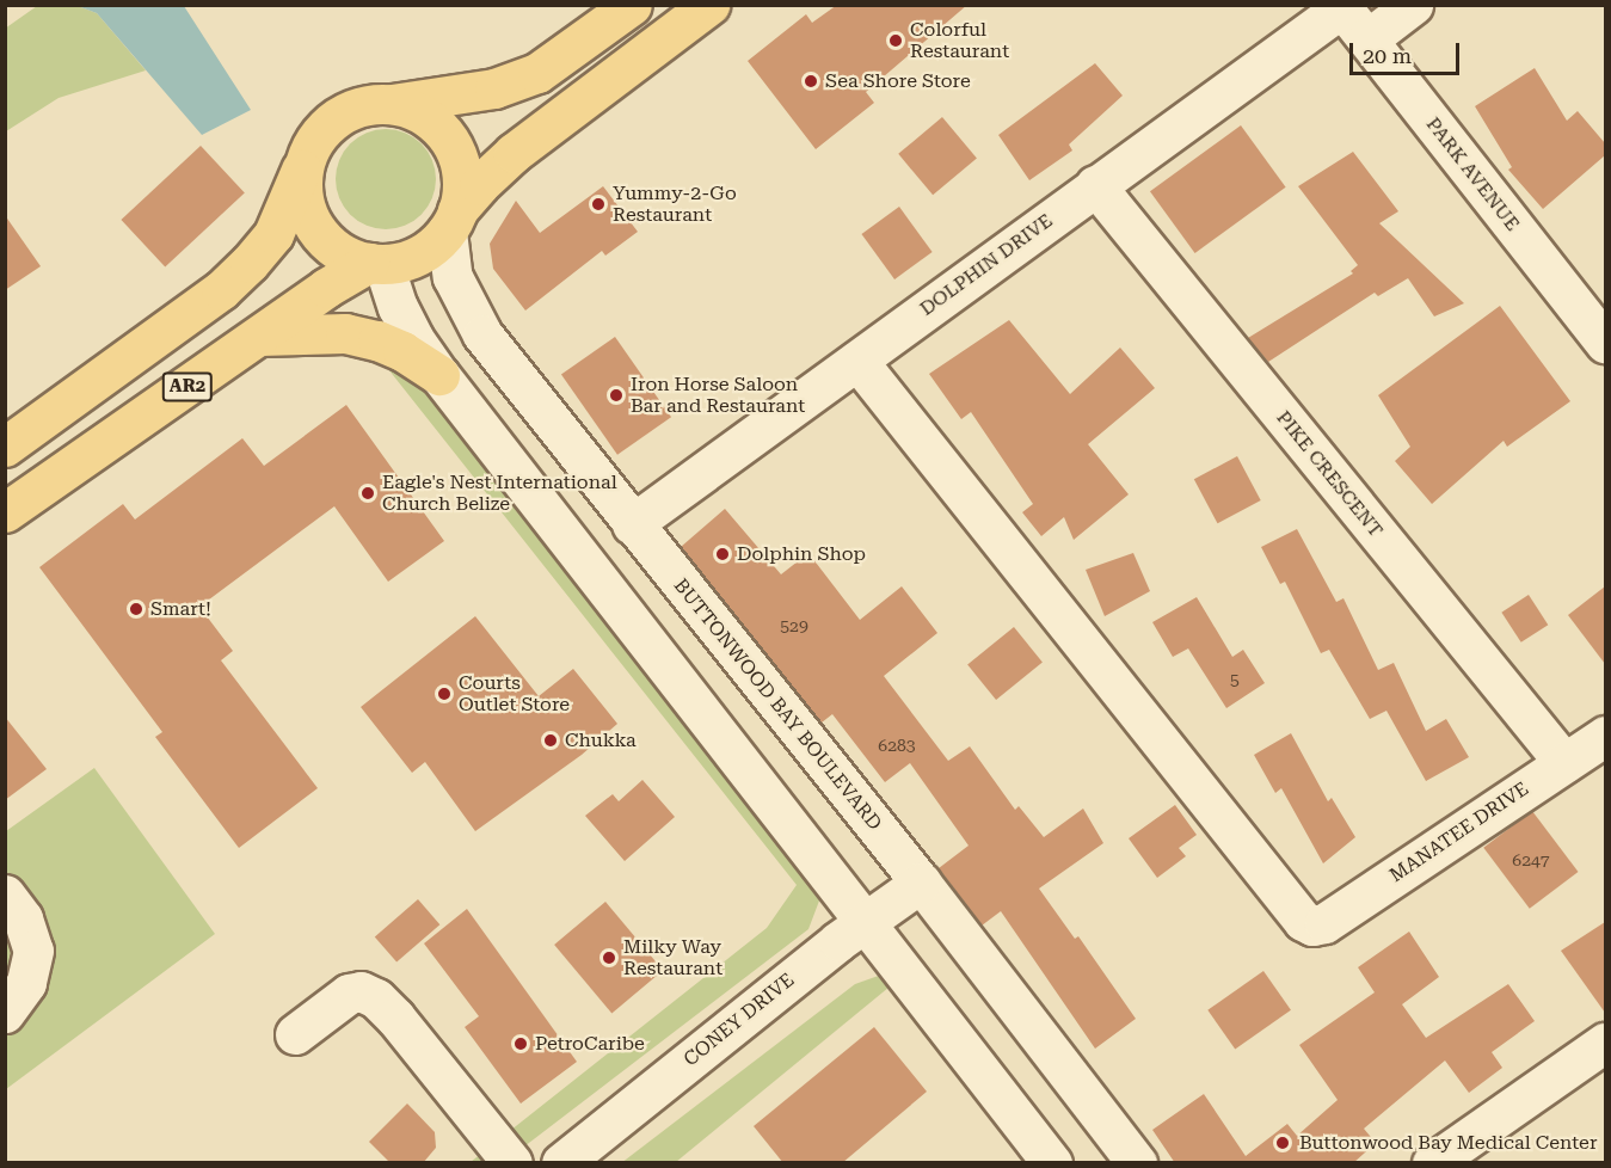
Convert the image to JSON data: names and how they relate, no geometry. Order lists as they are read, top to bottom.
{
  "streets": {
    "main road": ["AR2"],
    "street": [
      "PARK AVENUE",
      "DOLPHIN DRIVE",
      "PIKE CRESCENT",
      "BUTTONWOOD BAY BOULEVARD",
      "MANATEE DRIVE",
      "CONEY DRIVE"
    ]
  },
  "crossings": [
    ["PARK AVENUE", "DOLPHIN DRIVE"],
    ["DOLPHIN DRIVE", "PIKE CRESCENT"],
    ["DOLPHIN DRIVE", "BUTTONWOOD BAY BOULEVARD"],
    ["DOLPHIN DRIVE", "MANATEE DRIVE"],
    ["AR2", "BUTTONWOOD BAY BOULEVARD"],
    ["PIKE CRESCENT", "MANATEE DRIVE"],
    ["BUTTONWOOD BAY BOULEVARD", "CONEY DRIVE"]
  ],
  "places": [
    "Colorful Restaurant",
    "Sea Shore Store",
    "Yummy-2-Go Restaurant",
    "Iron Horse Saloon Bar and Restaurant",
    "Eagle's Nest International Church Belize",
    "Dolphin Shop",
    "Smart!",
    "Courts Outlet Store",
    "Chukka",
    "Milky Way Restaurant",
    "PetroCaribe",
    "Buttonwood Bay Medical Center"
  ],
  "house_numbers": [
    "529",
    "5",
    "6283",
    "6247"
  ],
  "scale_bar": "20 m"
}
